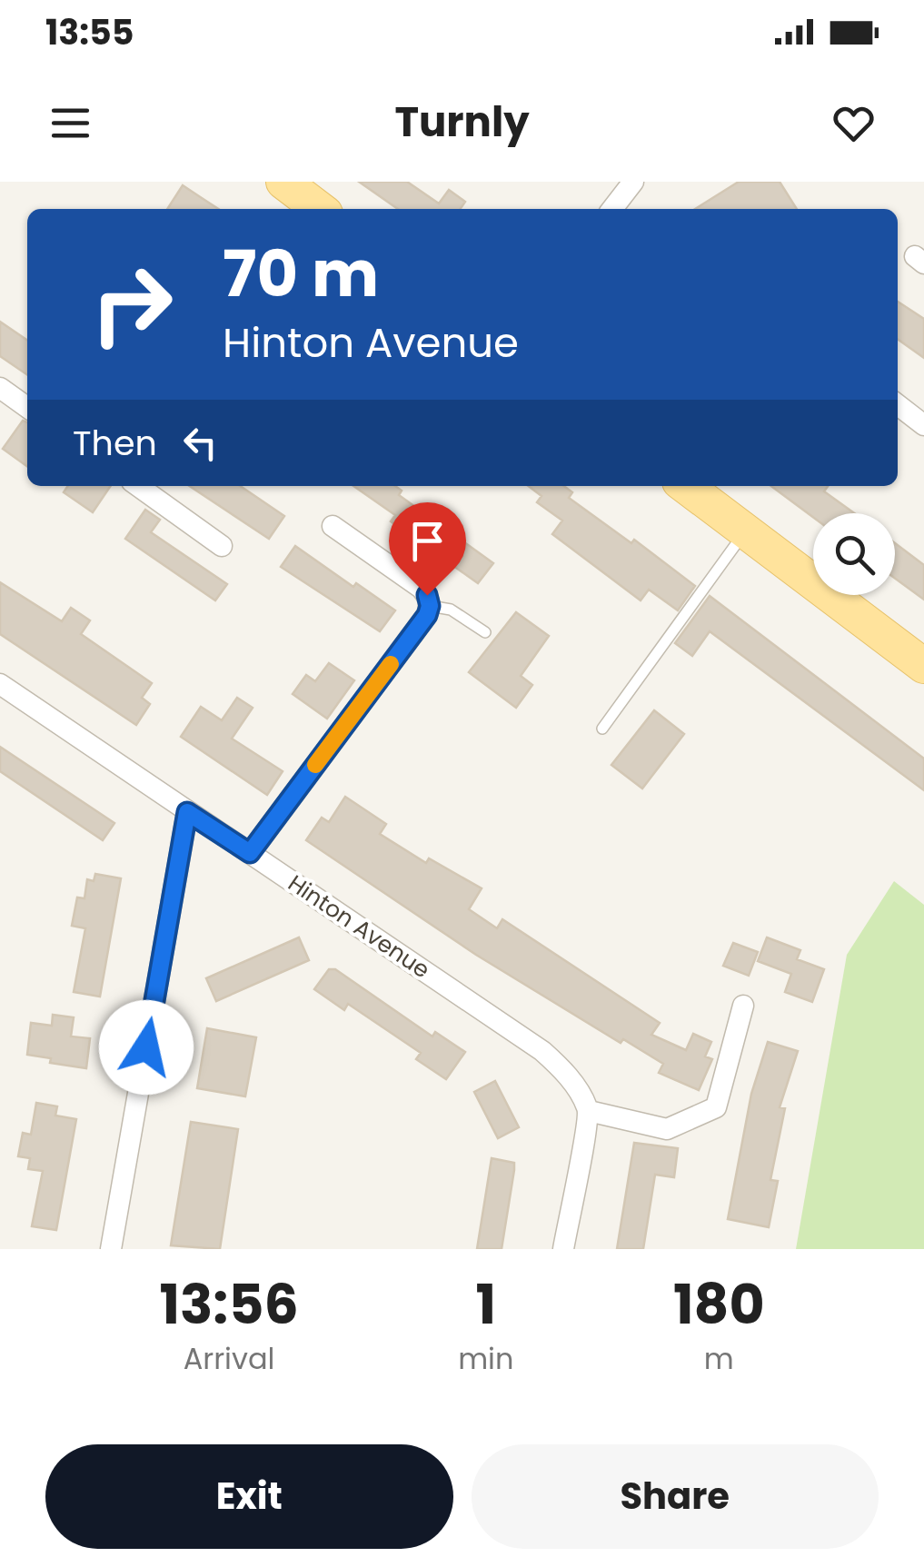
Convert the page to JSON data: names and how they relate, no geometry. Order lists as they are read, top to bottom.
{
  "streets": {
    "street": ["Hinton Avenue"]
  },
  "page": {
    "status": "13:55",
    "header": "Turnly",
    "turn": ["70 m", "Hinton Avenue"],
    "then": "Then",
    "eta": [
      "13:56",
      "Arrival",
      "1",
      "min",
      "180",
      "m"
    ],
    "buttons": ["Exit", "Share"]
  }
}
